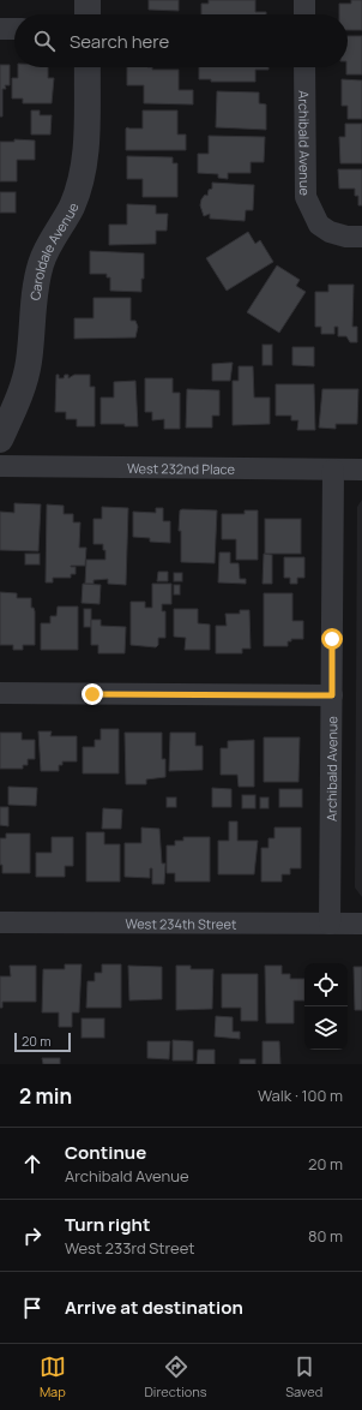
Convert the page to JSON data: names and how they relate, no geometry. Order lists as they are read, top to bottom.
{
  "streets": {
    "street": [
      "Archibald Avenue",
      "Caroldale Avenue",
      "West 232nd Place",
      "West 234th Street"
    ]
  },
  "crossings": [
    ["Archibald Avenue", "West 232nd Place"],
    ["Archibald Avenue", "West 234th Street"]
  ],
  "scale_bar": "20 m",
  "page": {
    "search": "Search here",
    "scale": "20 m",
    "heading": ["2 min", "Walk · 100 m"],
    "list": [
      ["Continue", "Archibald Avenue", "20 m"],
      ["Turn right", "West 233rd Street", "80 m"],
      "Arrive at destination"
    ],
    "nav": ["Map", "Directions", "Saved"]
  }
}
